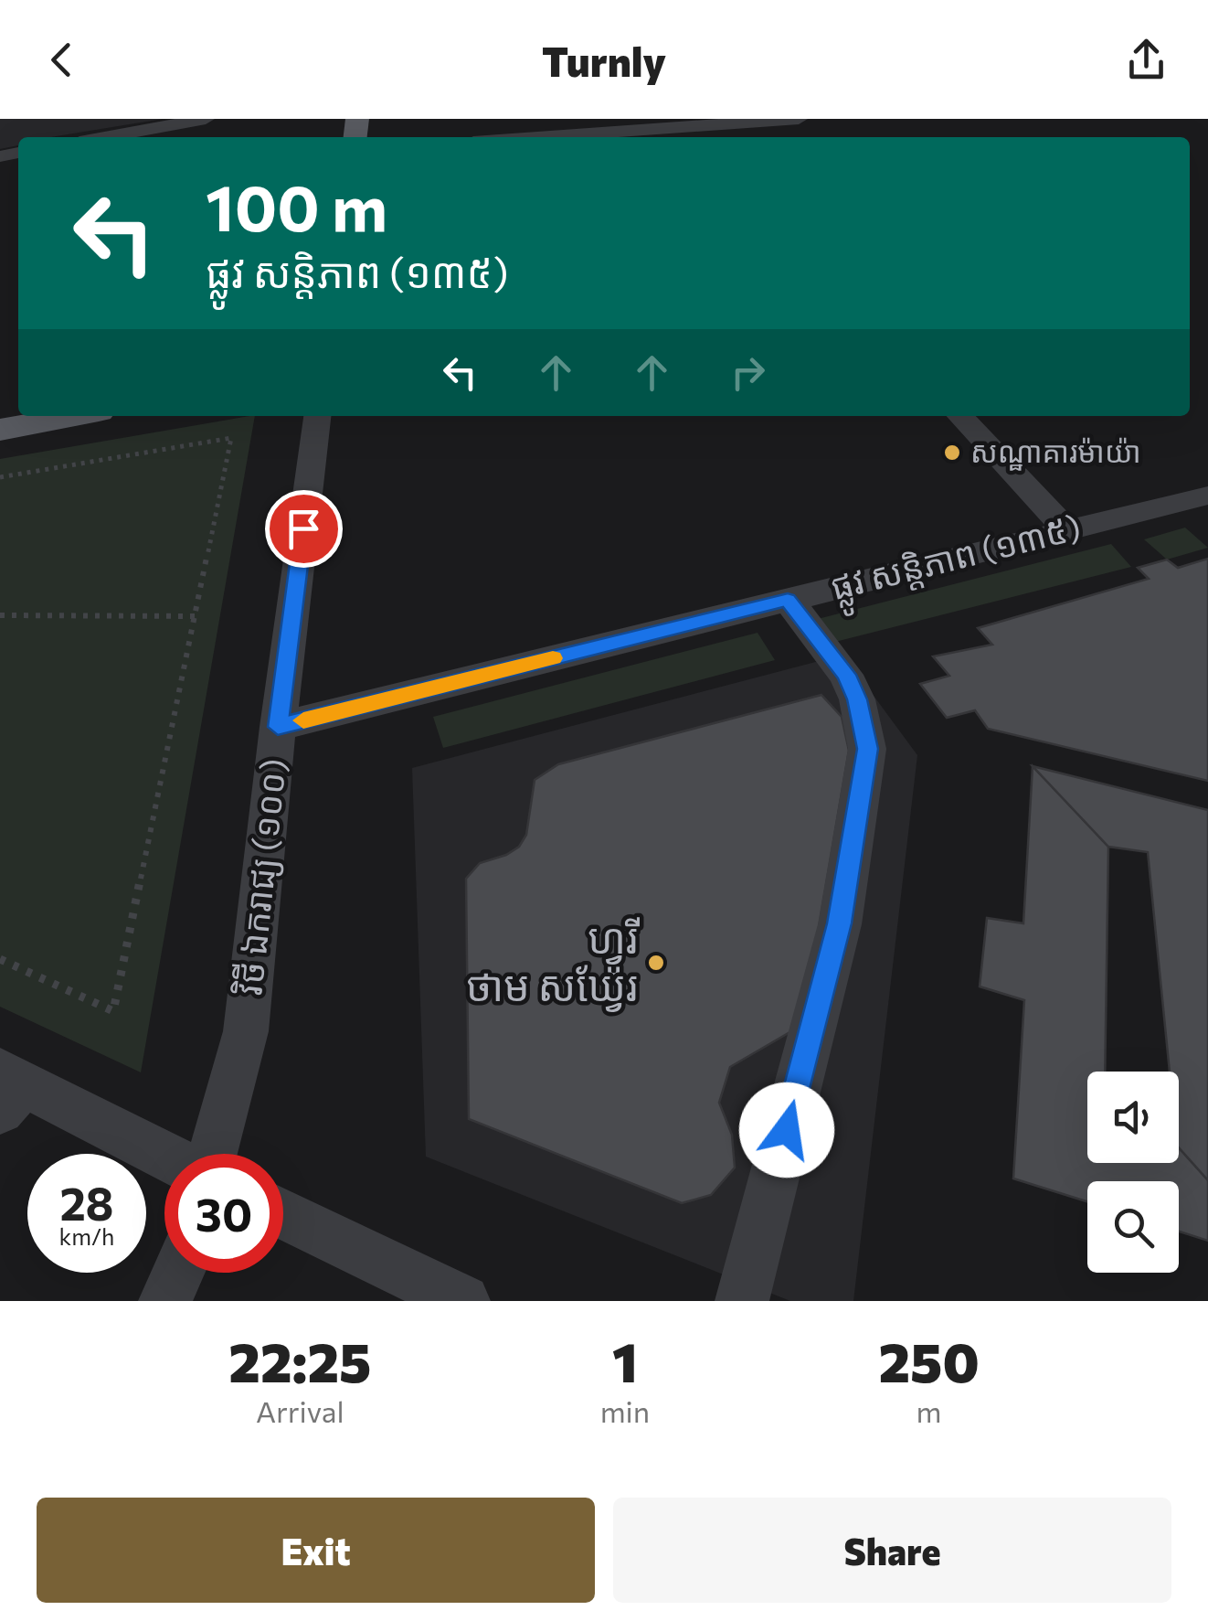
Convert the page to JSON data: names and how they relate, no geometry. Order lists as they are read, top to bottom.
{
  "streets": {
    "street": ["ផ្លូវ សន្តិភាព (១៣៥)", "វិថី ឯករាជ្យ (១០០)"]
  },
  "crossings": [
    ["ផ្លូវ សន្តិភាព (១៣៥)", "វិថី ឯករាជ្យ (១០០)"]
  ],
  "places": ["សណ្ឋាគារម៉ាយ៉ា", "ហ្វូរី ថាម សឃ្វែរ"],
  "page": {
    "header": "Turnly",
    "turn": ["100 m", "ផ្លូវ សន្តិភាព (១៣៥)"],
    "speed": "28 km/h",
    "limit": "30",
    "eta": [
      "22:25",
      "Arrival",
      "1",
      "min",
      "250",
      "m"
    ],
    "buttons": ["Exit", "Share"]
  }
}
